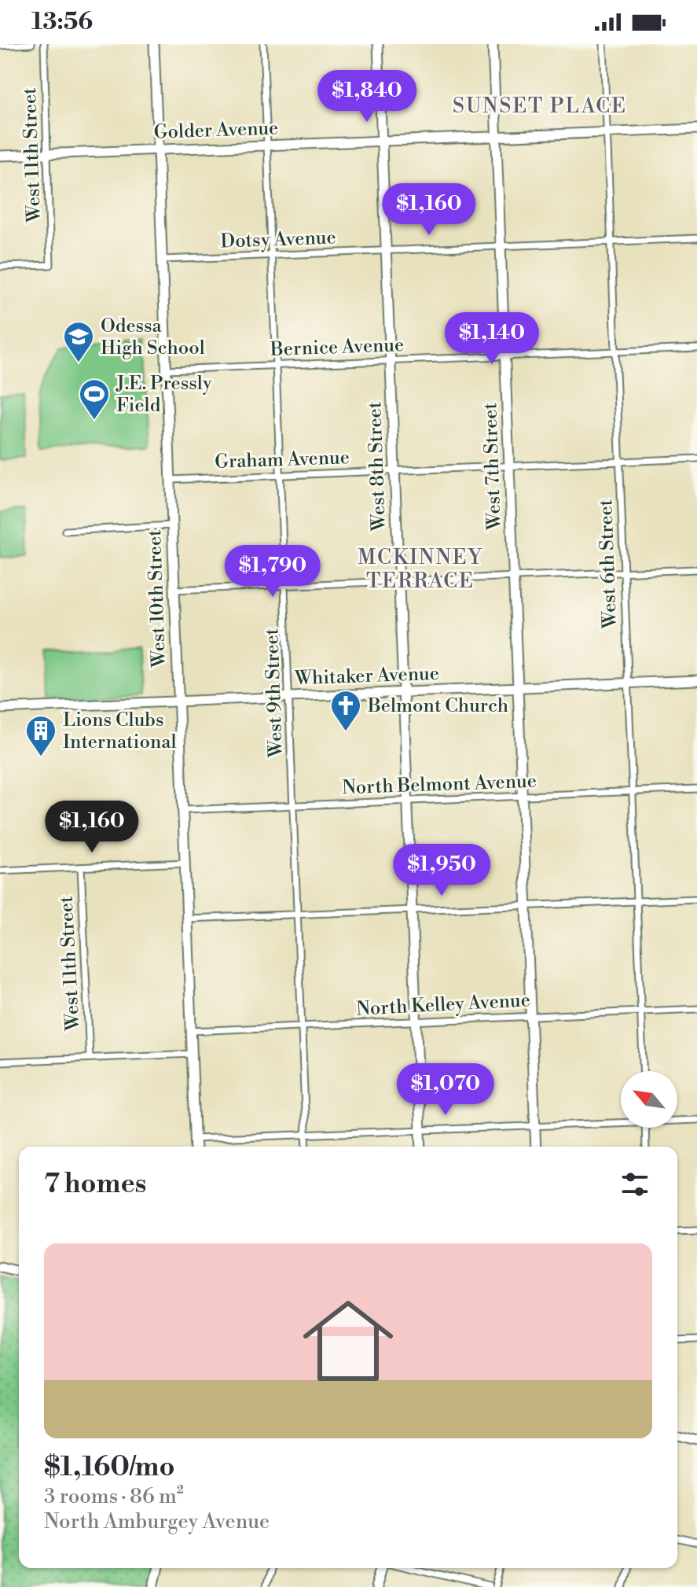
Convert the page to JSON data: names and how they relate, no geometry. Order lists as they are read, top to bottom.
{
  "streets": {
    "street": [
      "Golder Avenue",
      "West 11th Street",
      "Dotsy Avenue",
      "Bernice Avenue",
      "Graham Avenue",
      "West 8th Street",
      "West 7th Street",
      "West 6th Street",
      "West 10th Street",
      "Whitaker Avenue",
      "West 9th Street",
      "North Belmont Avenue",
      "North Kelley Avenue"
    ]
  },
  "crossings": [
    ["Golder Avenue", "West 11th Street"],
    ["Golder Avenue", "West 8th Street"],
    ["Golder Avenue", "West 7th Street"],
    ["Golder Avenue", "West 6th Street"],
    ["Golder Avenue", "West 10th Street"],
    ["Golder Avenue", "West 9th Street"],
    ["Dotsy Avenue", "West 8th Street"],
    ["Dotsy Avenue", "West 7th Street"],
    ["Dotsy Avenue", "West 6th Street"],
    ["Dotsy Avenue", "West 10th Street"],
    ["Dotsy Avenue", "West 9th Street"],
    ["Bernice Avenue", "West 8th Street"],
    ["Bernice Avenue", "West 7th Street"],
    ["Bernice Avenue", "West 6th Street"],
    ["Bernice Avenue", "West 10th Street"],
    ["Bernice Avenue", "West 9th Street"],
    ["Graham Avenue", "West 8th Street"],
    ["Graham Avenue", "West 7th Street"],
    ["Graham Avenue", "West 6th Street"],
    ["Graham Avenue", "West 10th Street"],
    ["Graham Avenue", "West 9th Street"],
    ["West 8th Street", "Whitaker Avenue"],
    ["West 8th Street", "North Belmont Avenue"],
    ["West 8th Street", "North Kelley Avenue"],
    ["West 7th Street", "Whitaker Avenue"],
    ["West 7th Street", "North Belmont Avenue"],
    ["West 7th Street", "North Kelley Avenue"],
    ["West 6th Street", "Whitaker Avenue"],
    ["West 6th Street", "North Belmont Avenue"],
    ["West 6th Street", "North Kelley Avenue"],
    ["West 10th Street", "Whitaker Avenue"],
    ["West 10th Street", "North Belmont Avenue"],
    ["West 10th Street", "North Kelley Avenue"],
    ["Whitaker Avenue", "West 9th Street"],
    ["West 9th Street", "North Belmont Avenue"],
    ["West 9th Street", "North Kelley Avenue"]
  ],
  "districts": ["SUNSET PLACE", "MCKINNEY TERRACE"],
  "places": {
    "school or university": ["Odessa High School"],
    "sports": ["J.E. Pressly Field"],
    "church": ["Belmont Church"],
    "building": ["Lions Clubs International"]
  },
  "north": "top left",
  "page": {
    "status": "13:56",
    "price": [
      "$1,840",
      "$1,160",
      "$1,140",
      "$1,790",
      "$1,160",
      "$1,950",
      "$1,070"
    ],
    "heading": "7 homes",
    "list": [
      {
        "name": "$1,160/mo",
        "note": "3 rooms · 86 m² · North Amburgey Avenue"
      }
    ]
  }
}
